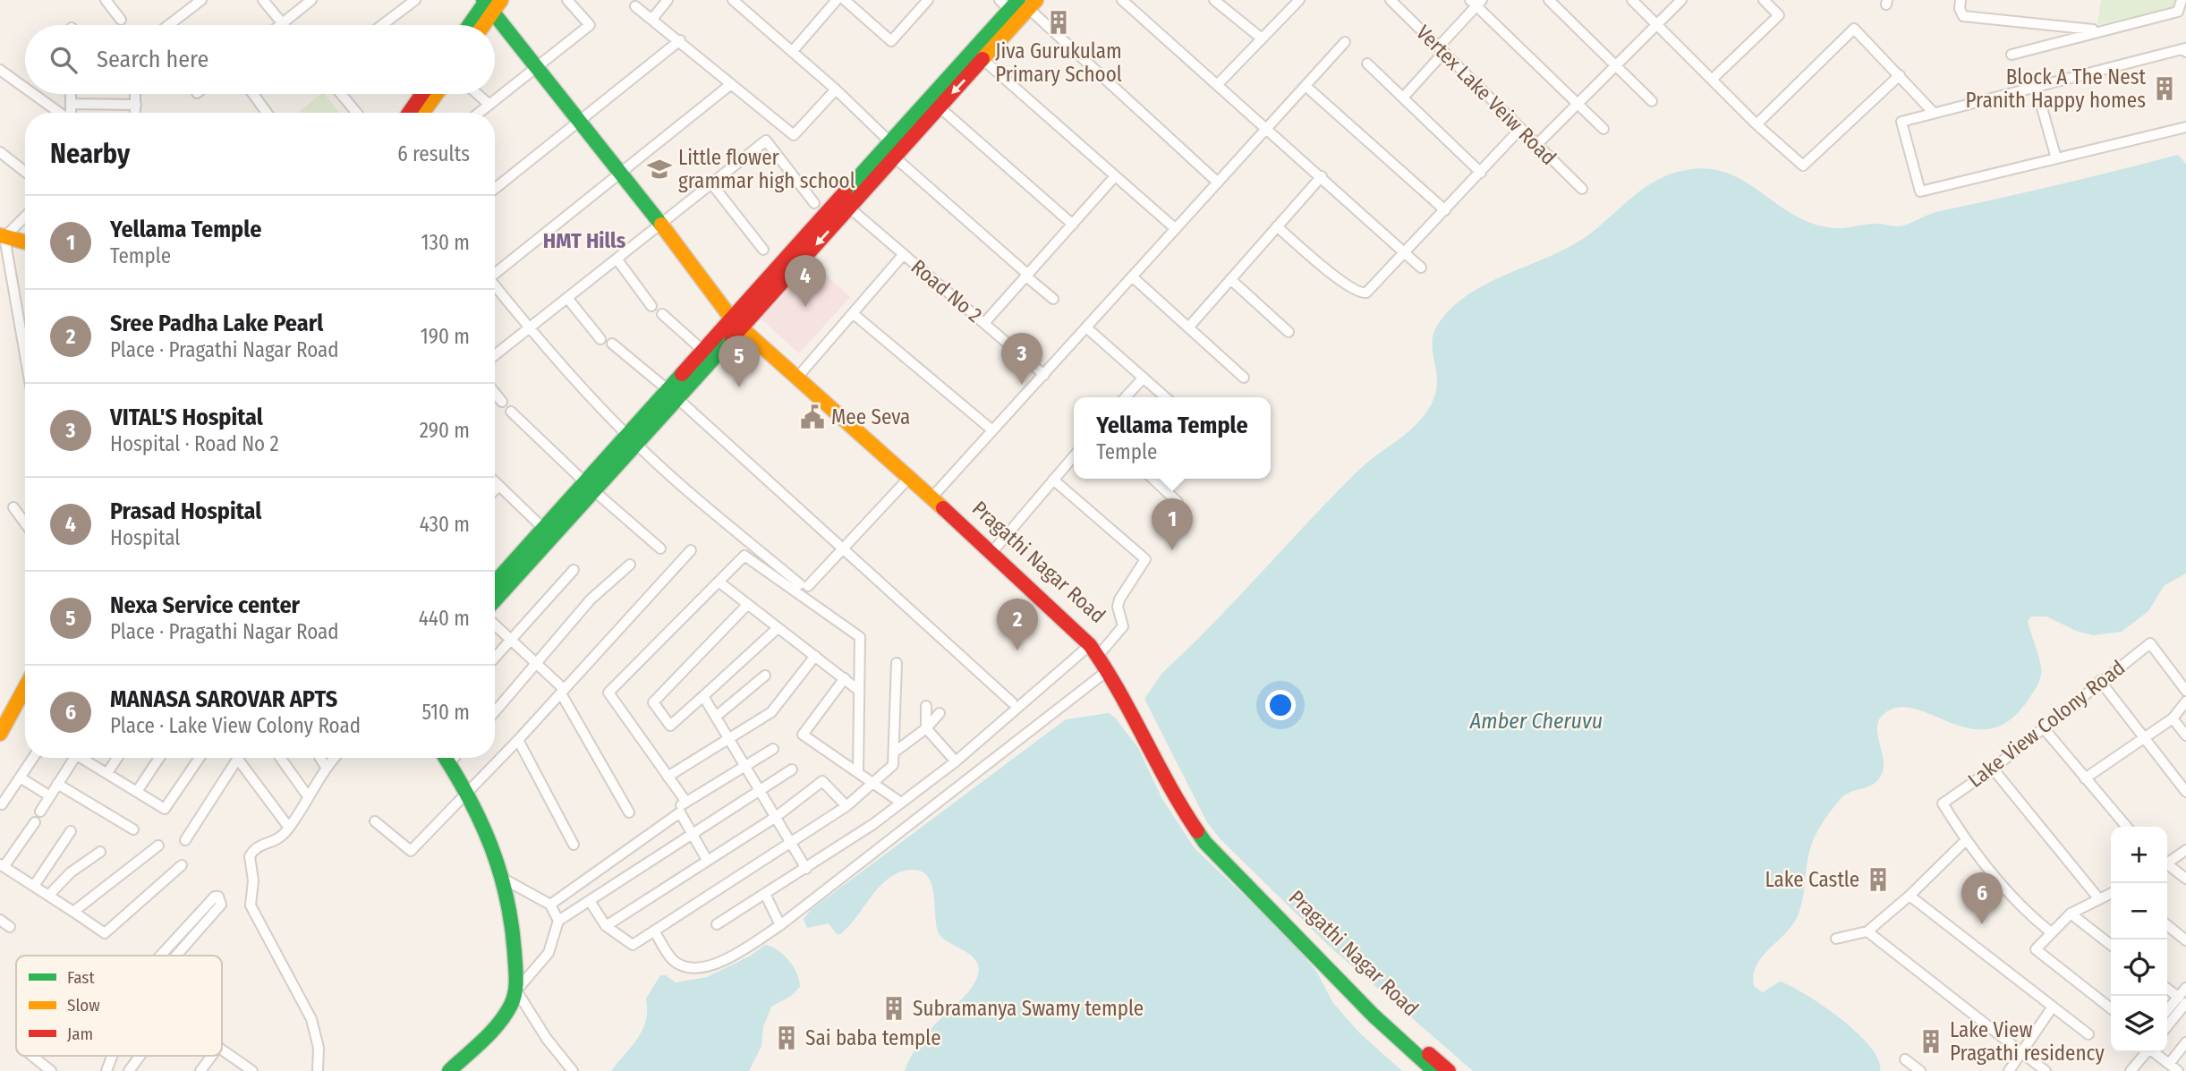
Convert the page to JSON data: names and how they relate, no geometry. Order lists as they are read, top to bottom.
{
  "streets": {
    "main road": ["Pragathi Nagar Road"],
    "street": ["Vertex Lake Veiw Road", "Road No 2", "Lake View Colony Road"]
  },
  "districts": ["HMT Hills"],
  "water": ["Amber Cheruvu"],
  "places": {
    "building": [
      "Jiva Gurukulam Primary School",
      "Block A The Nest Pranith Happy homes",
      "Lake Castle",
      "Subramanya Swamy temple",
      "Sai baba temple",
      "Lake View Pragathi residency"
    ],
    "school or university": ["Little flower grammar high school"],
    "public building": ["Mee Seva"]
  },
  "legend": ["Fast", "Slow", "Jam"],
  "page": {
    "search": "Search here",
    "heading": ["Nearby", "6 results"],
    "list": [
      {
        "mark": "1",
        "name": "Yellama Temple",
        "note": "Temple",
        "value": "130 m"
      },
      {
        "mark": "2",
        "name": "Sree Padha Lake Pearl",
        "note": "Place · Pragathi Nagar Road",
        "value": "190 m"
      },
      {
        "mark": "3",
        "name": "VITAL'S Hospital",
        "note": "Hospital · Road No 2",
        "value": "290 m"
      },
      {
        "mark": "4",
        "name": "Prasad Hospital",
        "note": "Hospital",
        "value": "430 m"
      },
      {
        "mark": "5",
        "name": "Nexa Service center",
        "note": "Place · Pragathi Nagar Road",
        "value": "440 m"
      },
      {
        "mark": "6",
        "name": "MANASA SAROVAR APTS",
        "note": "Place · Lake View Colony Road",
        "value": "510 m"
      }
    ],
    "pins": [
      "4",
      "3",
      "5",
      "1",
      "2",
      "6"
    ],
    "popup": ["Yellama Temple", "Temple"],
    "map_buttons": ["+", "−"]
  }
}
